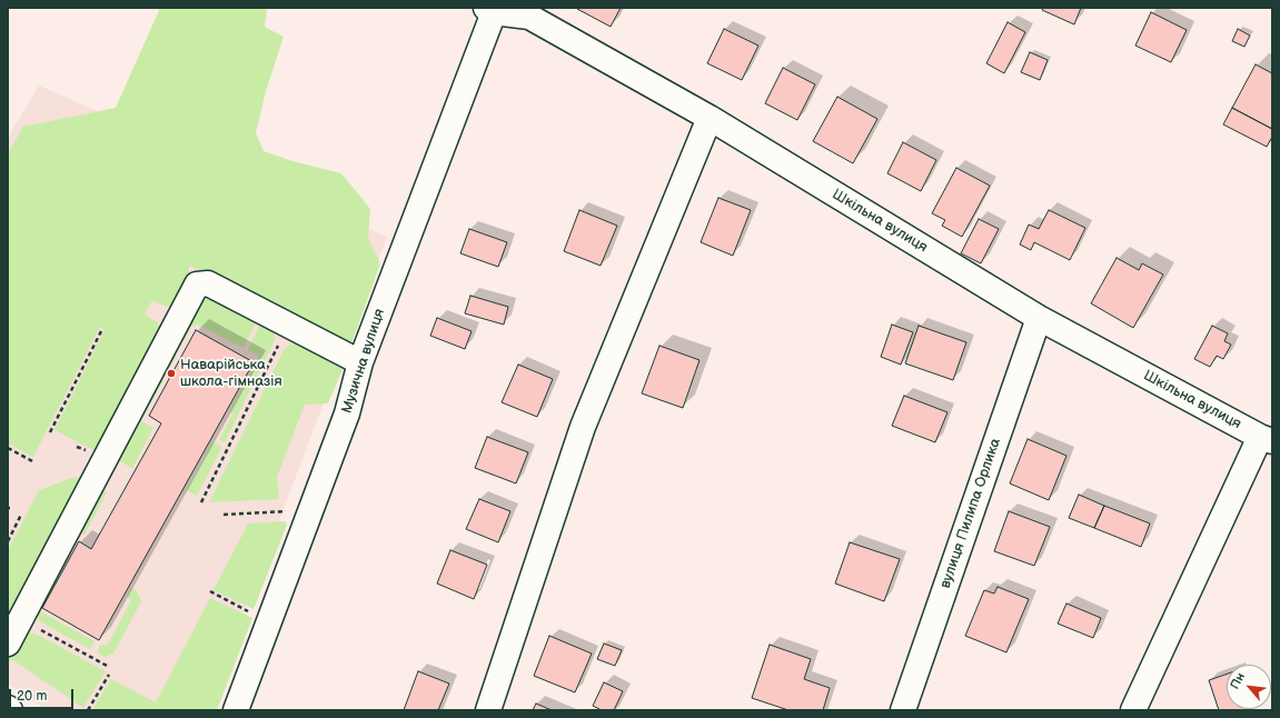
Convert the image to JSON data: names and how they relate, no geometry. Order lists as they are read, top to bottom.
{
  "streets": {
    "street": ["Шкільна вулиця", "Музична вулиця", "вулиця Пилипа Орлика"]
  },
  "crossings": [
    ["Шкільна вулиця", "Музична вулиця"],
    ["Шкільна вулиця", "вулиця Пилипа Орлика"]
  ],
  "places": ["Наварійська школа-гімназія"],
  "scale_bar": "20 m",
  "north": "top left"
}
